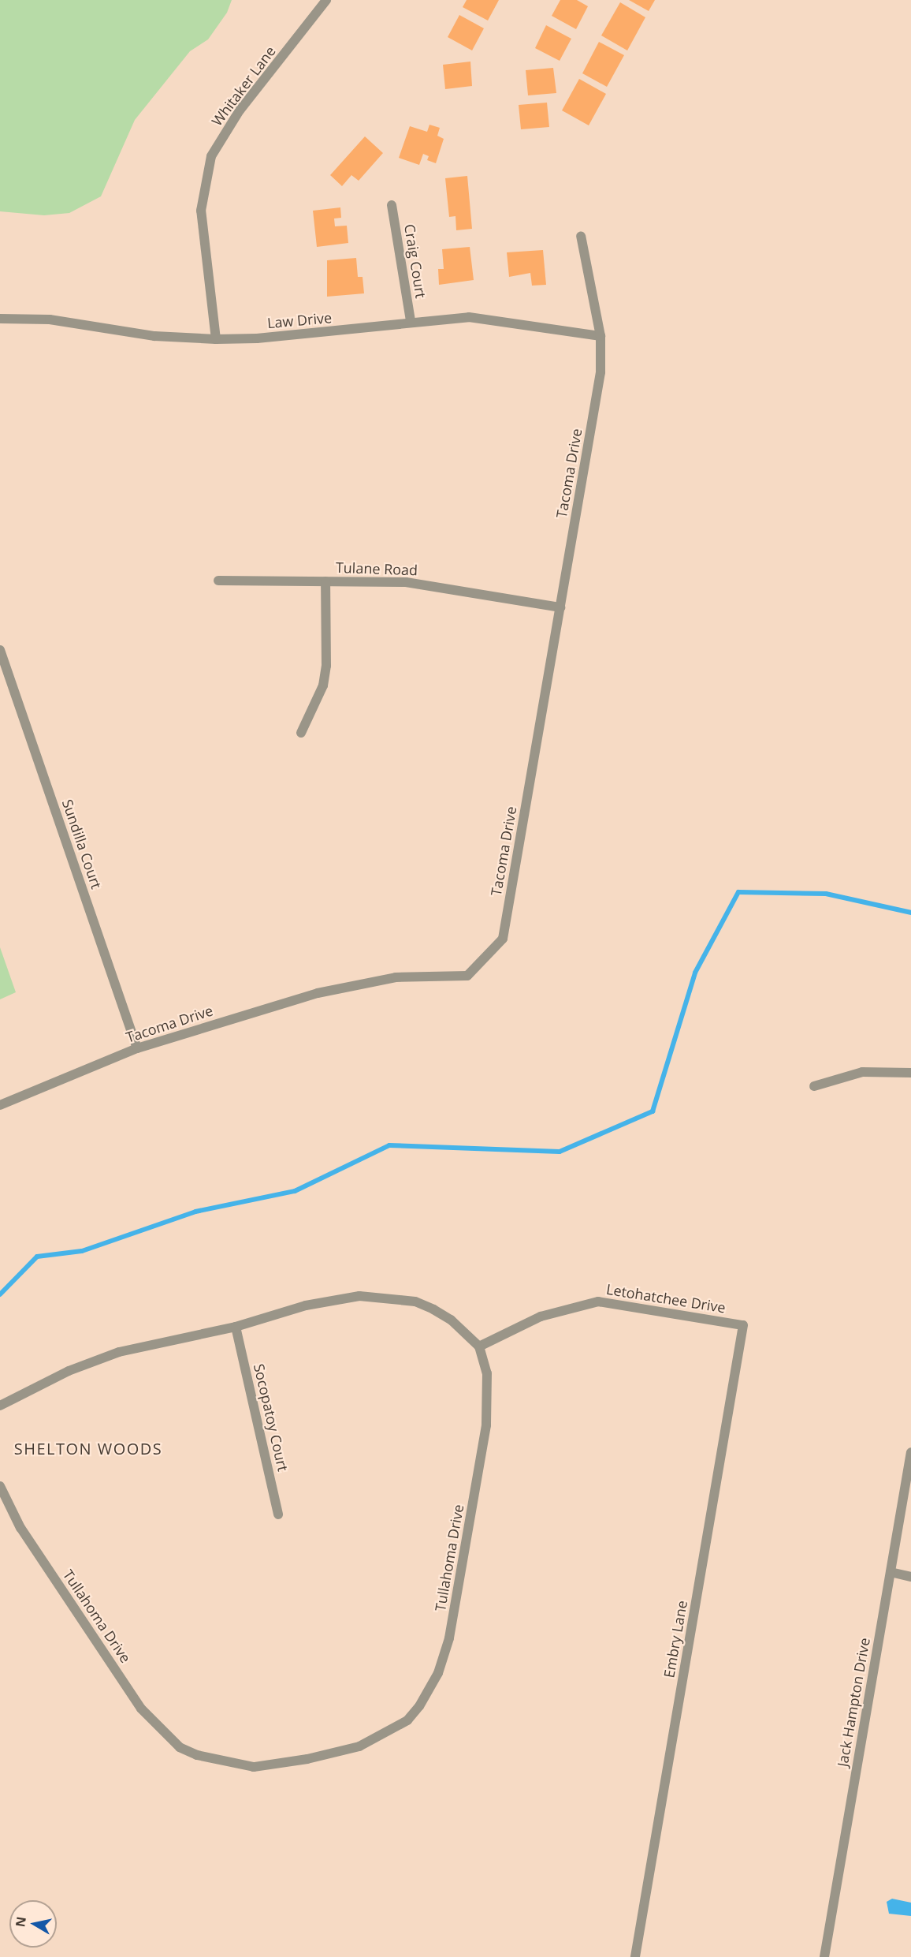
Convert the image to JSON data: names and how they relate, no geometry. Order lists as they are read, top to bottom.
{
  "streets": {
    "street": [
      "Whitaker Lane",
      "Craig Court",
      "Law Drive",
      "Tacoma Drive",
      "Tulane Road",
      "Sundilla Court",
      "Letohatchee Drive",
      "Socopatoy Court",
      "Tullahoma Drive",
      "Embry Lane",
      "Jack Hampton Drive"
    ]
  },
  "crossings": [
    ["Whitaker Lane", "Law Drive"],
    ["Craig Court", "Law Drive"],
    ["Law Drive", "Tacoma Drive"],
    ["Tacoma Drive", "Tulane Road"],
    ["Tacoma Drive", "Sundilla Court"],
    ["Letohatchee Drive", "Tullahoma Drive"],
    ["Letohatchee Drive", "Embry Lane"]
  ],
  "districts": ["SHELTON WOODS"],
  "north": "left"
}
